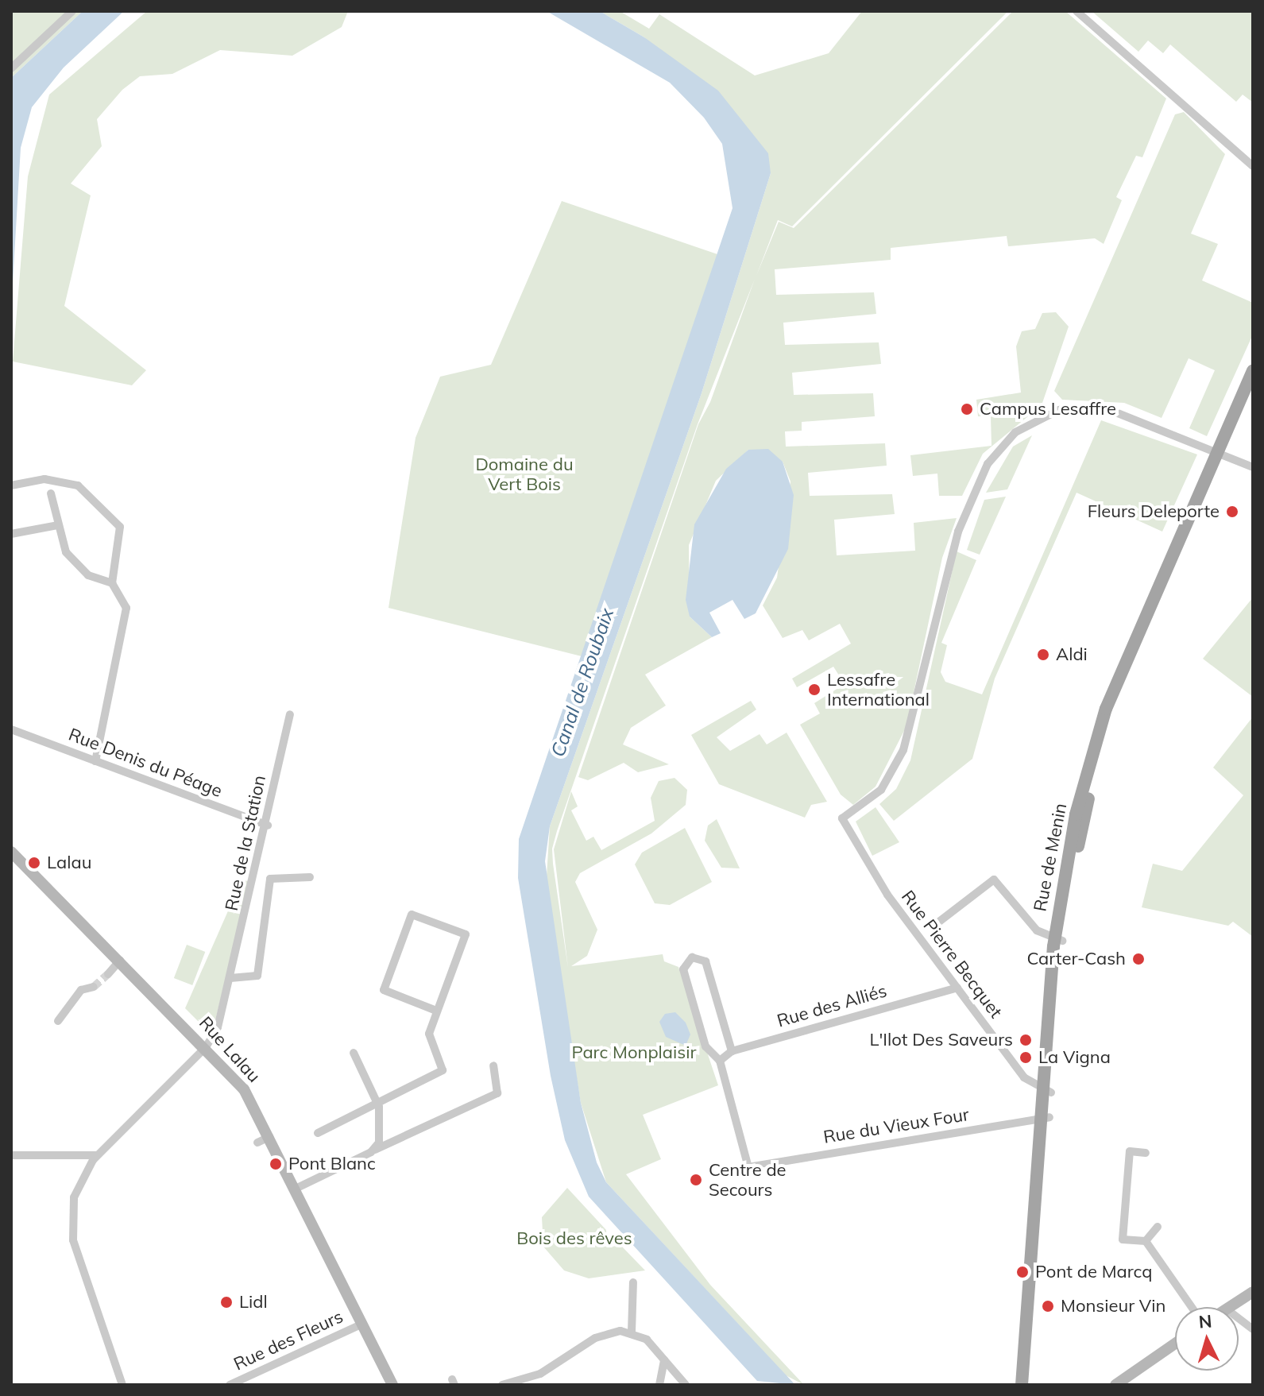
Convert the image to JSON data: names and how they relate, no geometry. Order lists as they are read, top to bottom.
{
  "streets": {
    "main road": ["Rue de Menin", "Rue Lalau"],
    "street": [
      "Rue Denis du Péage",
      "Rue de la Station",
      "Rue Pierre Becquet",
      "Rue des Alliés",
      "Rue du Vieux Four",
      "Rue des Fleurs"
    ]
  },
  "crossings": [
    ["Rue Denis du Péage", "Rue de la Station"],
    ["Rue de la Station", "Rue Lalau"],
    ["Rue de Menin", "Rue Pierre Becquet"],
    ["Rue de Menin", "Rue du Vieux Four"],
    ["Rue Pierre Becquet", "Rue des Alliés"],
    ["Rue des Alliés", "Rue du Vieux Four"],
    ["Rue Lalau", "Rue des Fleurs"]
  ],
  "water": ["Canal de Roubaix"],
  "parks": ["Domaine du Vert Bois", "Parc Monplaisir", "Bois des rêves"],
  "places": [
    "Campus Lesaffre",
    "Fleurs Deleporte",
    "Aldi",
    "Lessafre International",
    "Lalau",
    "Carter-Cash",
    "L'Ilot Des Saveurs",
    "La Vigna",
    "Pont Blanc",
    "Centre de Secours",
    "Pont de Marcq",
    "Lidl",
    "Monsieur Vin"
  ],
  "north": "top"
}
